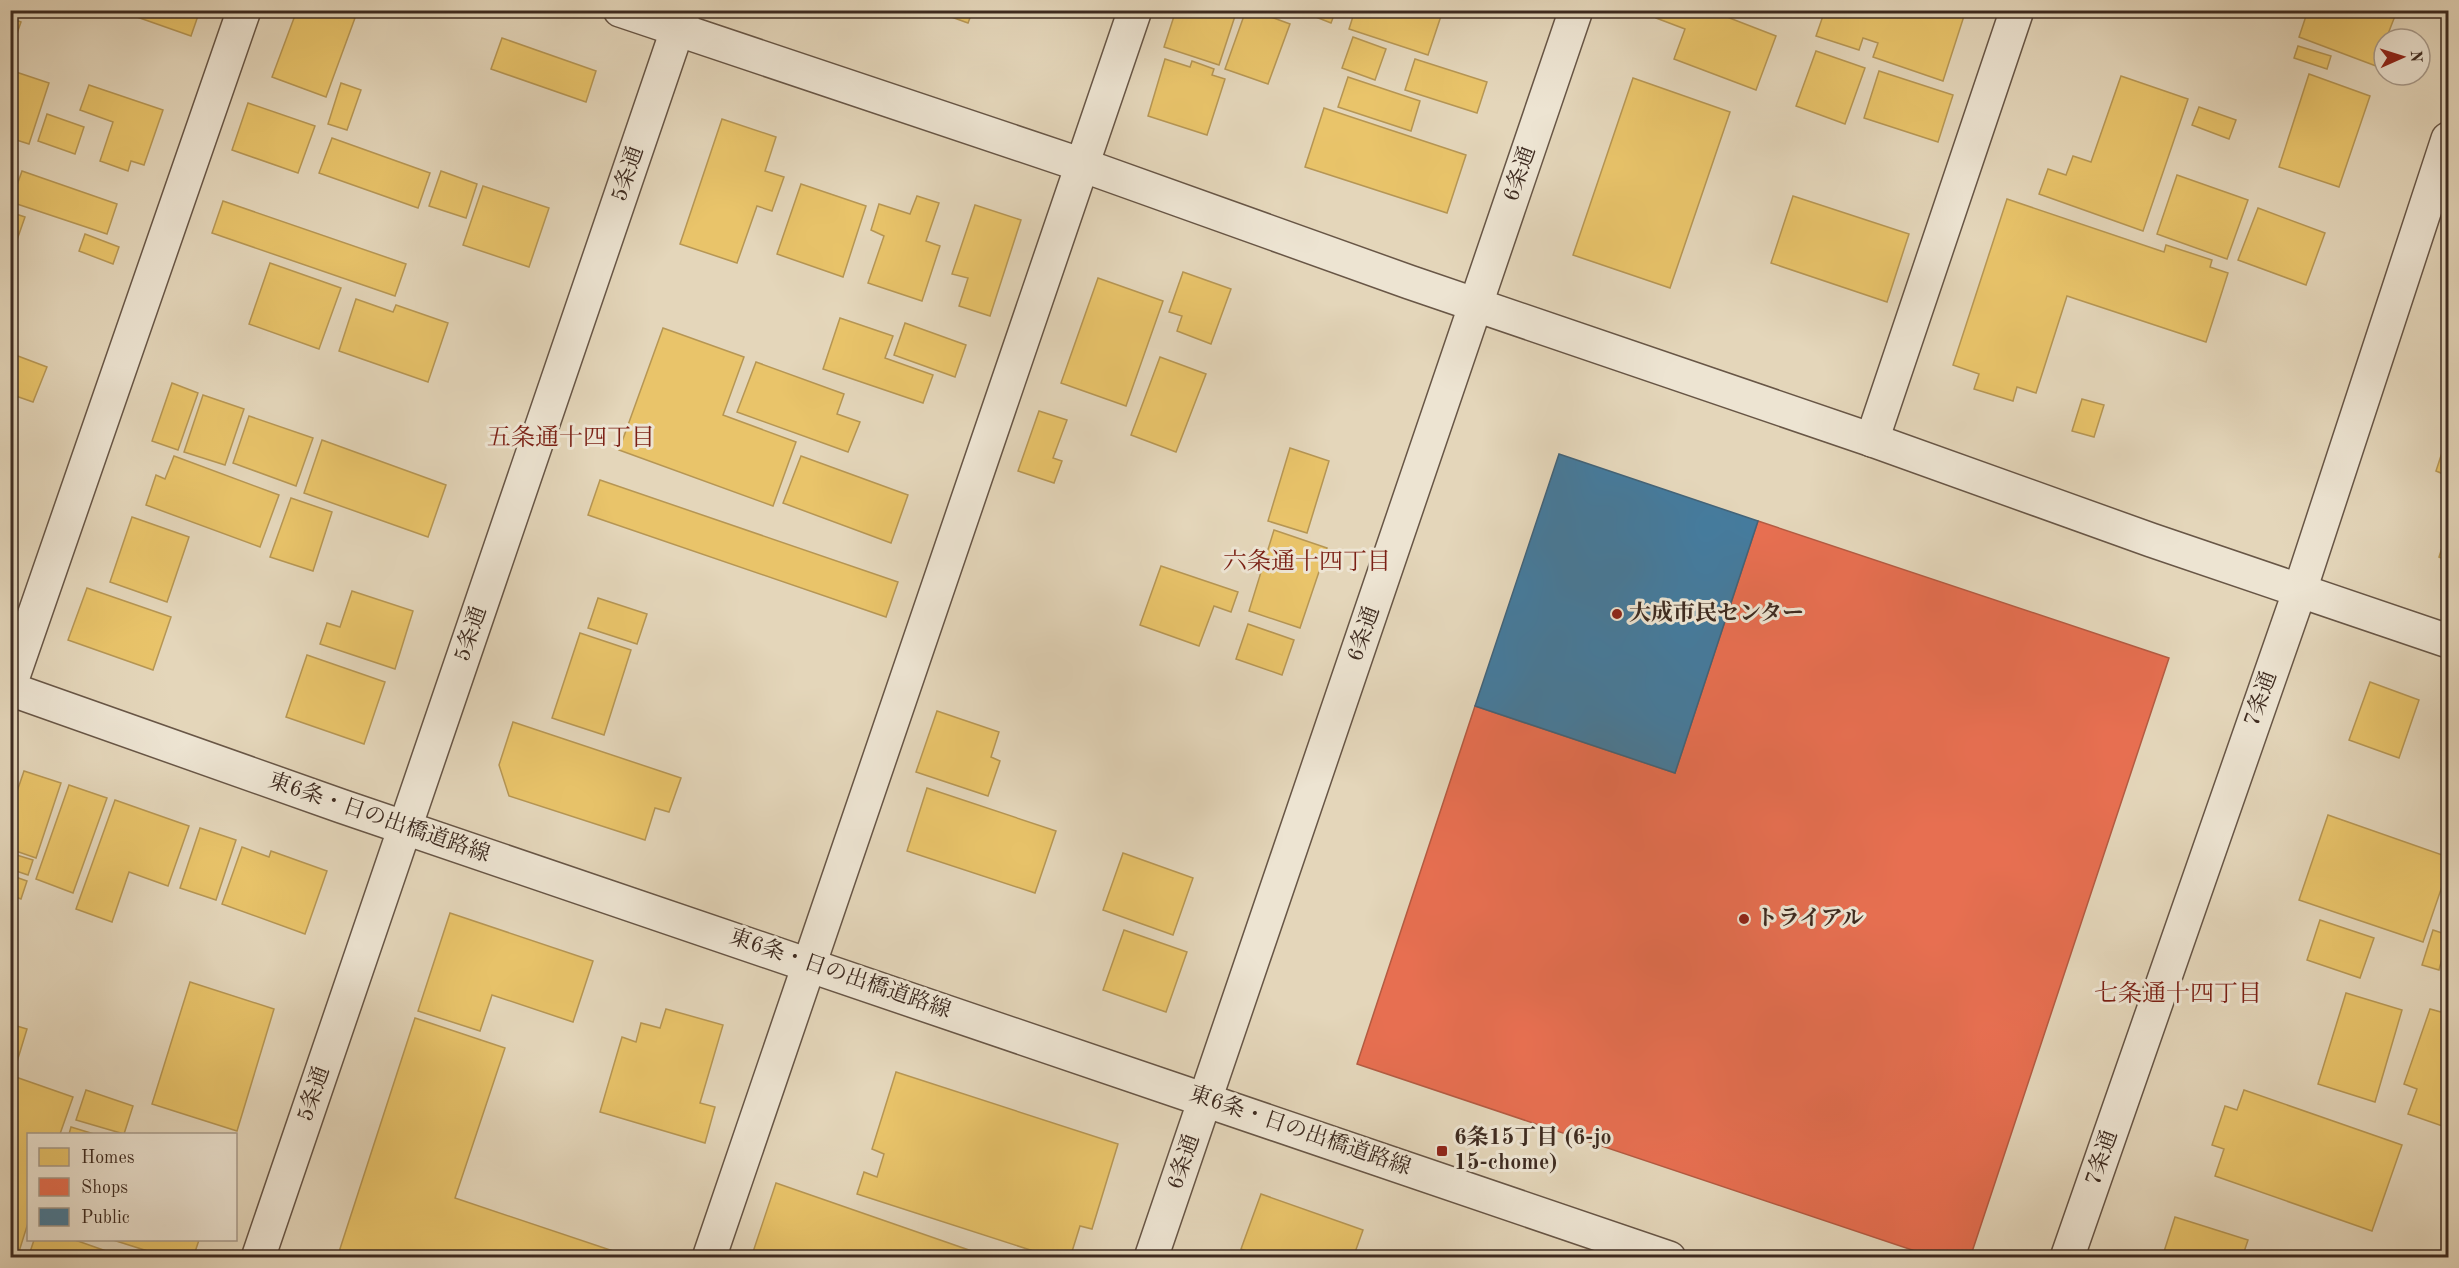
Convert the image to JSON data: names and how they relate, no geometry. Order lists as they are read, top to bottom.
{
  "streets": {
    "street": [
      "5条通",
      "6条通",
      "7条通",
      "東6条・日の出橋道路線"
    ]
  },
  "crossings": [
    ["5条通", "東6条・日の出橋道路線"],
    ["6条通", "東6条・日の出橋道路線"]
  ],
  "districts": ["五条通十四丁目", "六条通十四丁目", "七条通十四丁目"],
  "places": {
    "other": ["大成市民センター", "トライアル"],
    "transit": ["6条15丁目 (6-jo 15-chome)"]
  },
  "legend": ["Homes", "Shops", "Public"],
  "north": "right"
}
